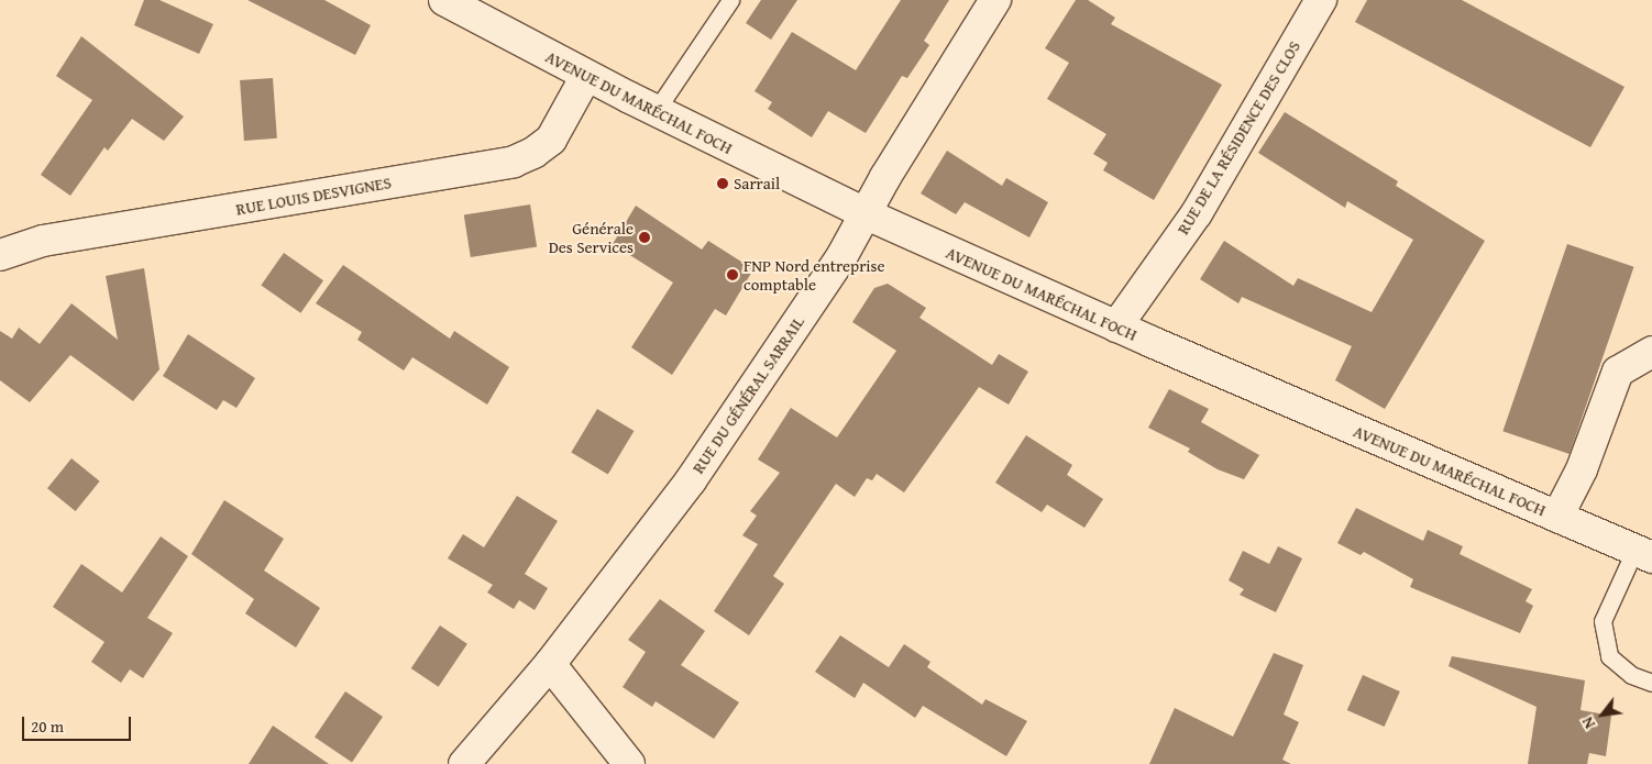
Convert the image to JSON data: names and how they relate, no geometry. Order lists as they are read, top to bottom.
{
  "streets": {
    "street": [
      "AVENUE DU MARÉCHAL FOCH",
      "RUE DE LA RÉSIDENCE DES CLOS",
      "RUE LOUIS DESVIGNES",
      "RUE DU GÉNÉRAL SARRAIL"
    ]
  },
  "crossings": [
    ["AVENUE DU MARÉCHAL FOCH", "RUE DE LA RÉSIDENCE DES CLOS"],
    ["AVENUE DU MARÉCHAL FOCH", "RUE LOUIS DESVIGNES"],
    ["AVENUE DU MARÉCHAL FOCH", "RUE DU GÉNÉRAL SARRAIL"]
  ],
  "places": ["Sarrail", "Générale Des Services", "FNP Nord entreprise comptable"],
  "scale_bar": "20 m",
  "north": "bottom left"
}
